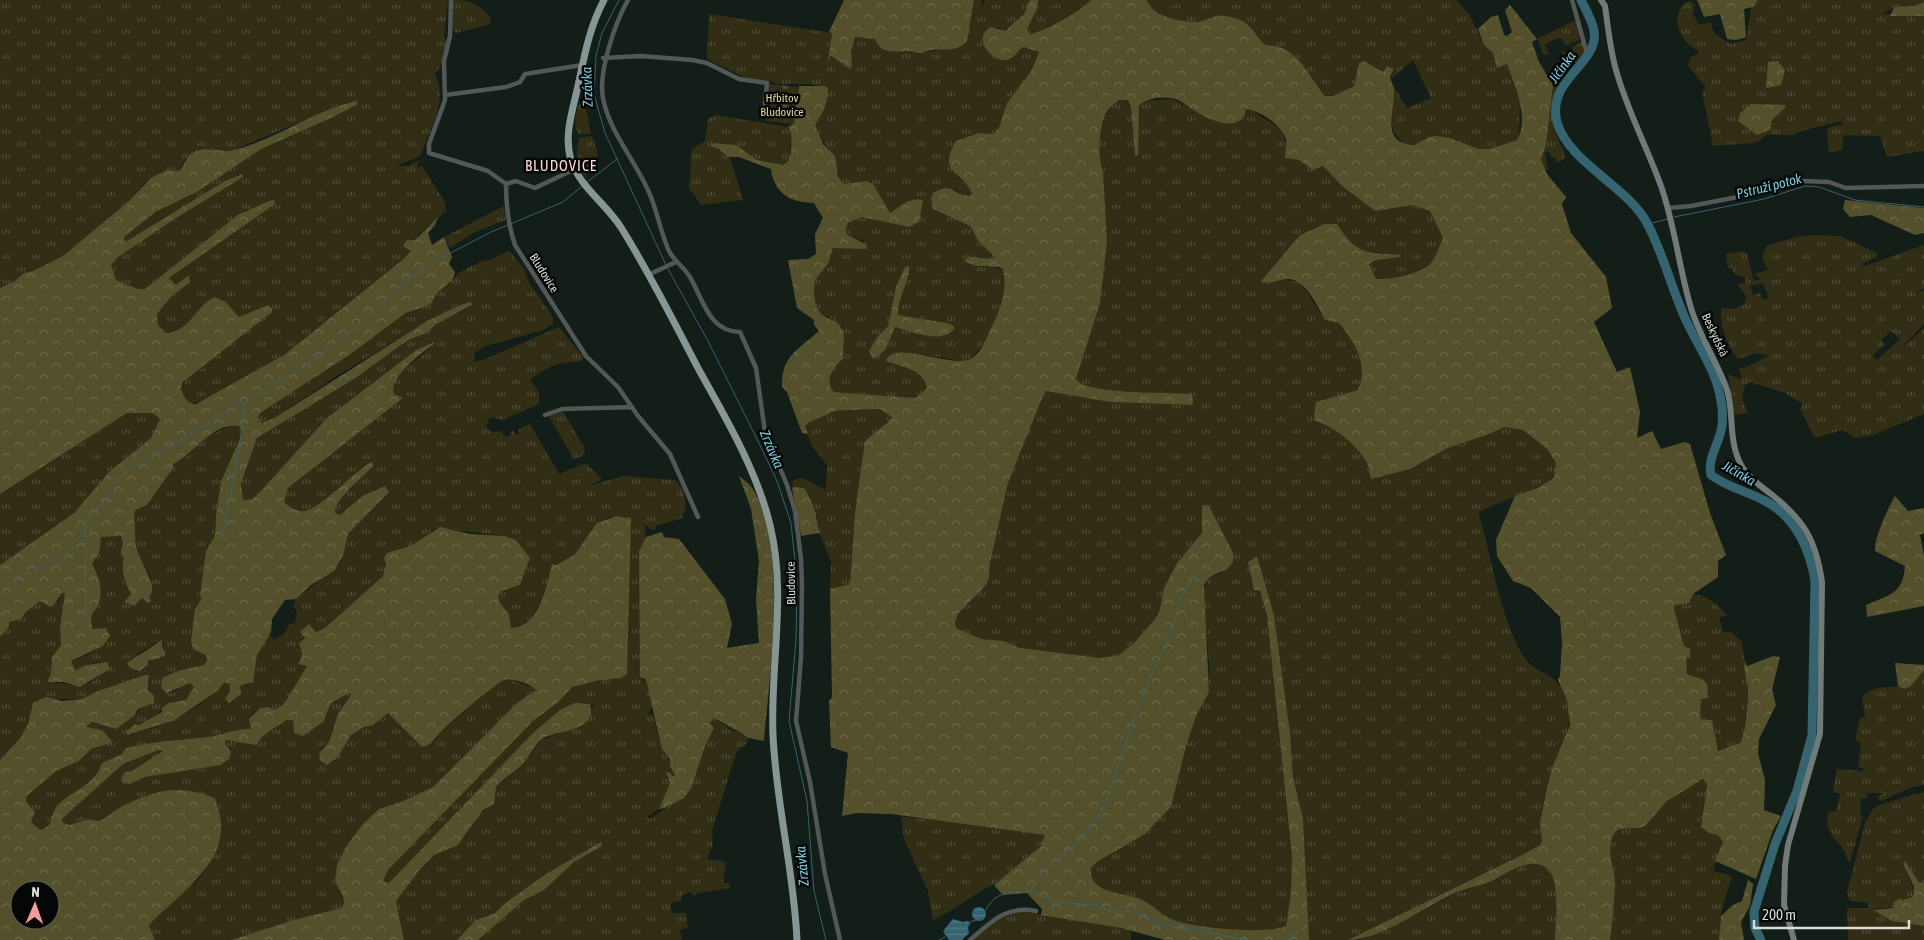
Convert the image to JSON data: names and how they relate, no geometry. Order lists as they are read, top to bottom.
{
  "streets": {
    "street": ["Bludovice", "Beskydská"]
  },
  "districts": ["BLUDOVICE"],
  "water": ["Jičínka", "Zrzávka", "Pstruží potok"],
  "parks": ["Hřbitov Bludovice"],
  "scale_bar": "200 m",
  "north": "top"
}
